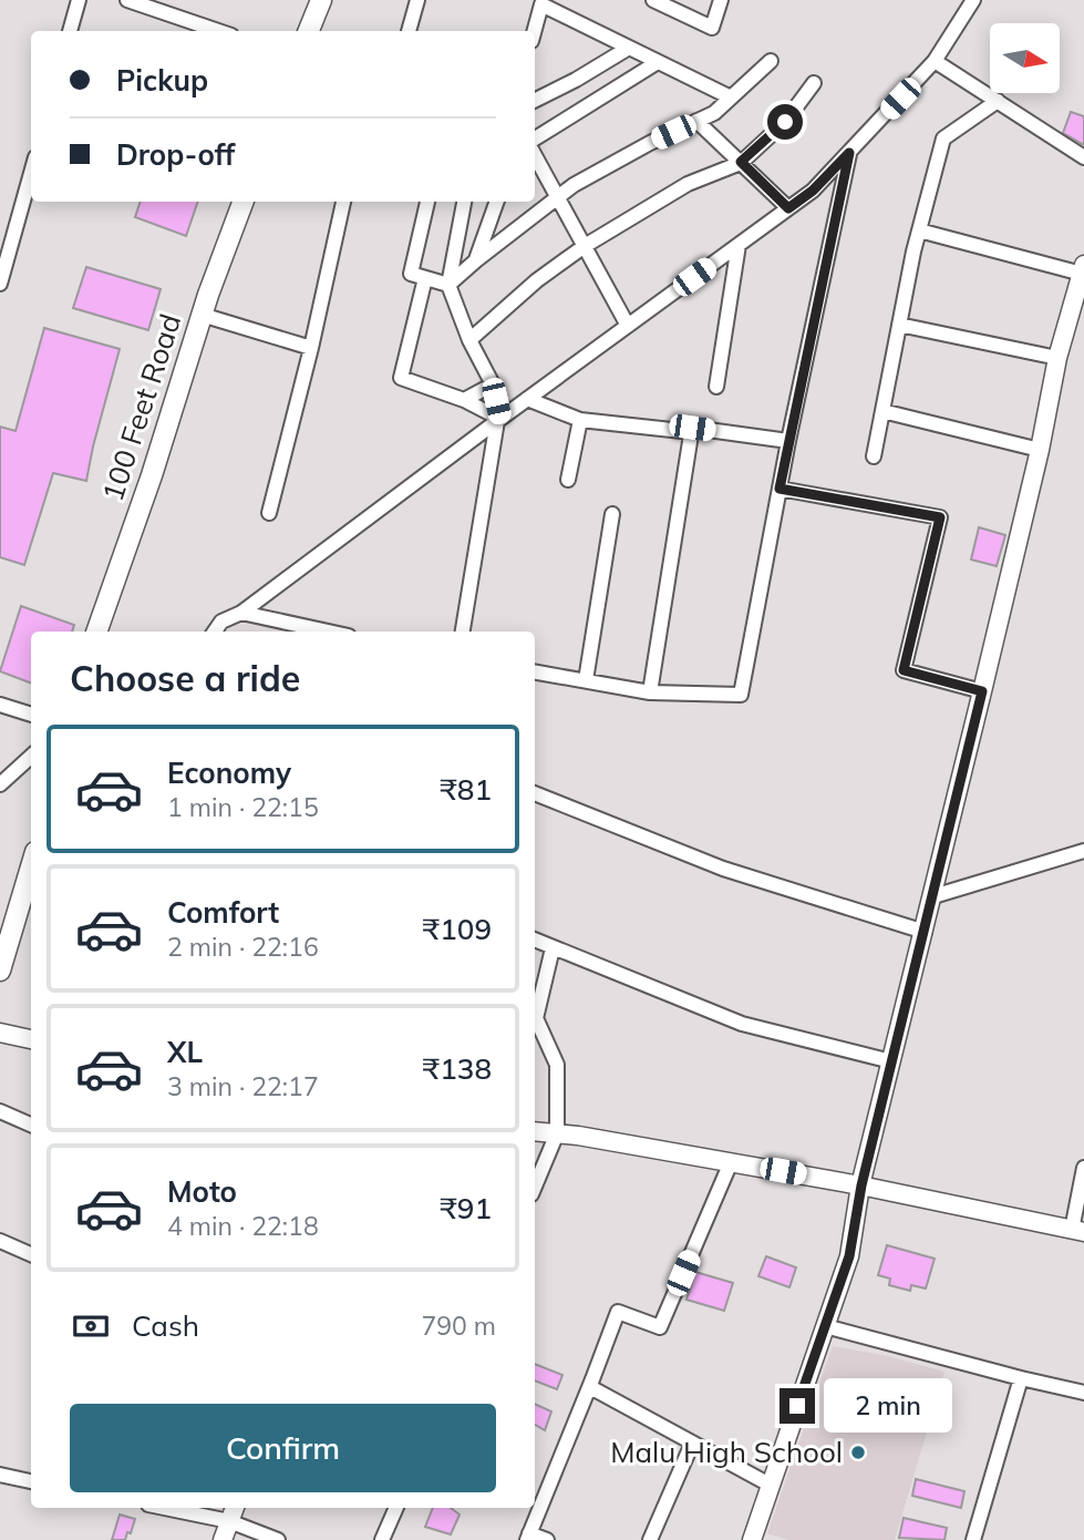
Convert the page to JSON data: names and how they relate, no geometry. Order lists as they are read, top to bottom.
{
  "streets": {
    "main road": ["100 Feet Road"]
  },
  "places": ["Malu High School"],
  "north": "right",
  "page": {
    "banner": ["Pickup", "Drop-off"],
    "heading": "Choose a ride",
    "list": [
      {
        "name": "Economy",
        "note": "1 min · 22:15",
        "value": "₹81"
      },
      {
        "name": "Comfort",
        "note": "2 min · 22:16",
        "value": "₹109"
      },
      {
        "name": "XL",
        "note": "3 min · 22:17",
        "value": "₹138"
      },
      {
        "name": "Moto",
        "note": "4 min · 22:18",
        "value": "₹91"
      }
    ],
    "pay": ["Cash", "790 m"],
    "bubble": "2 min",
    "buttons": "Confirm"
  }
}
